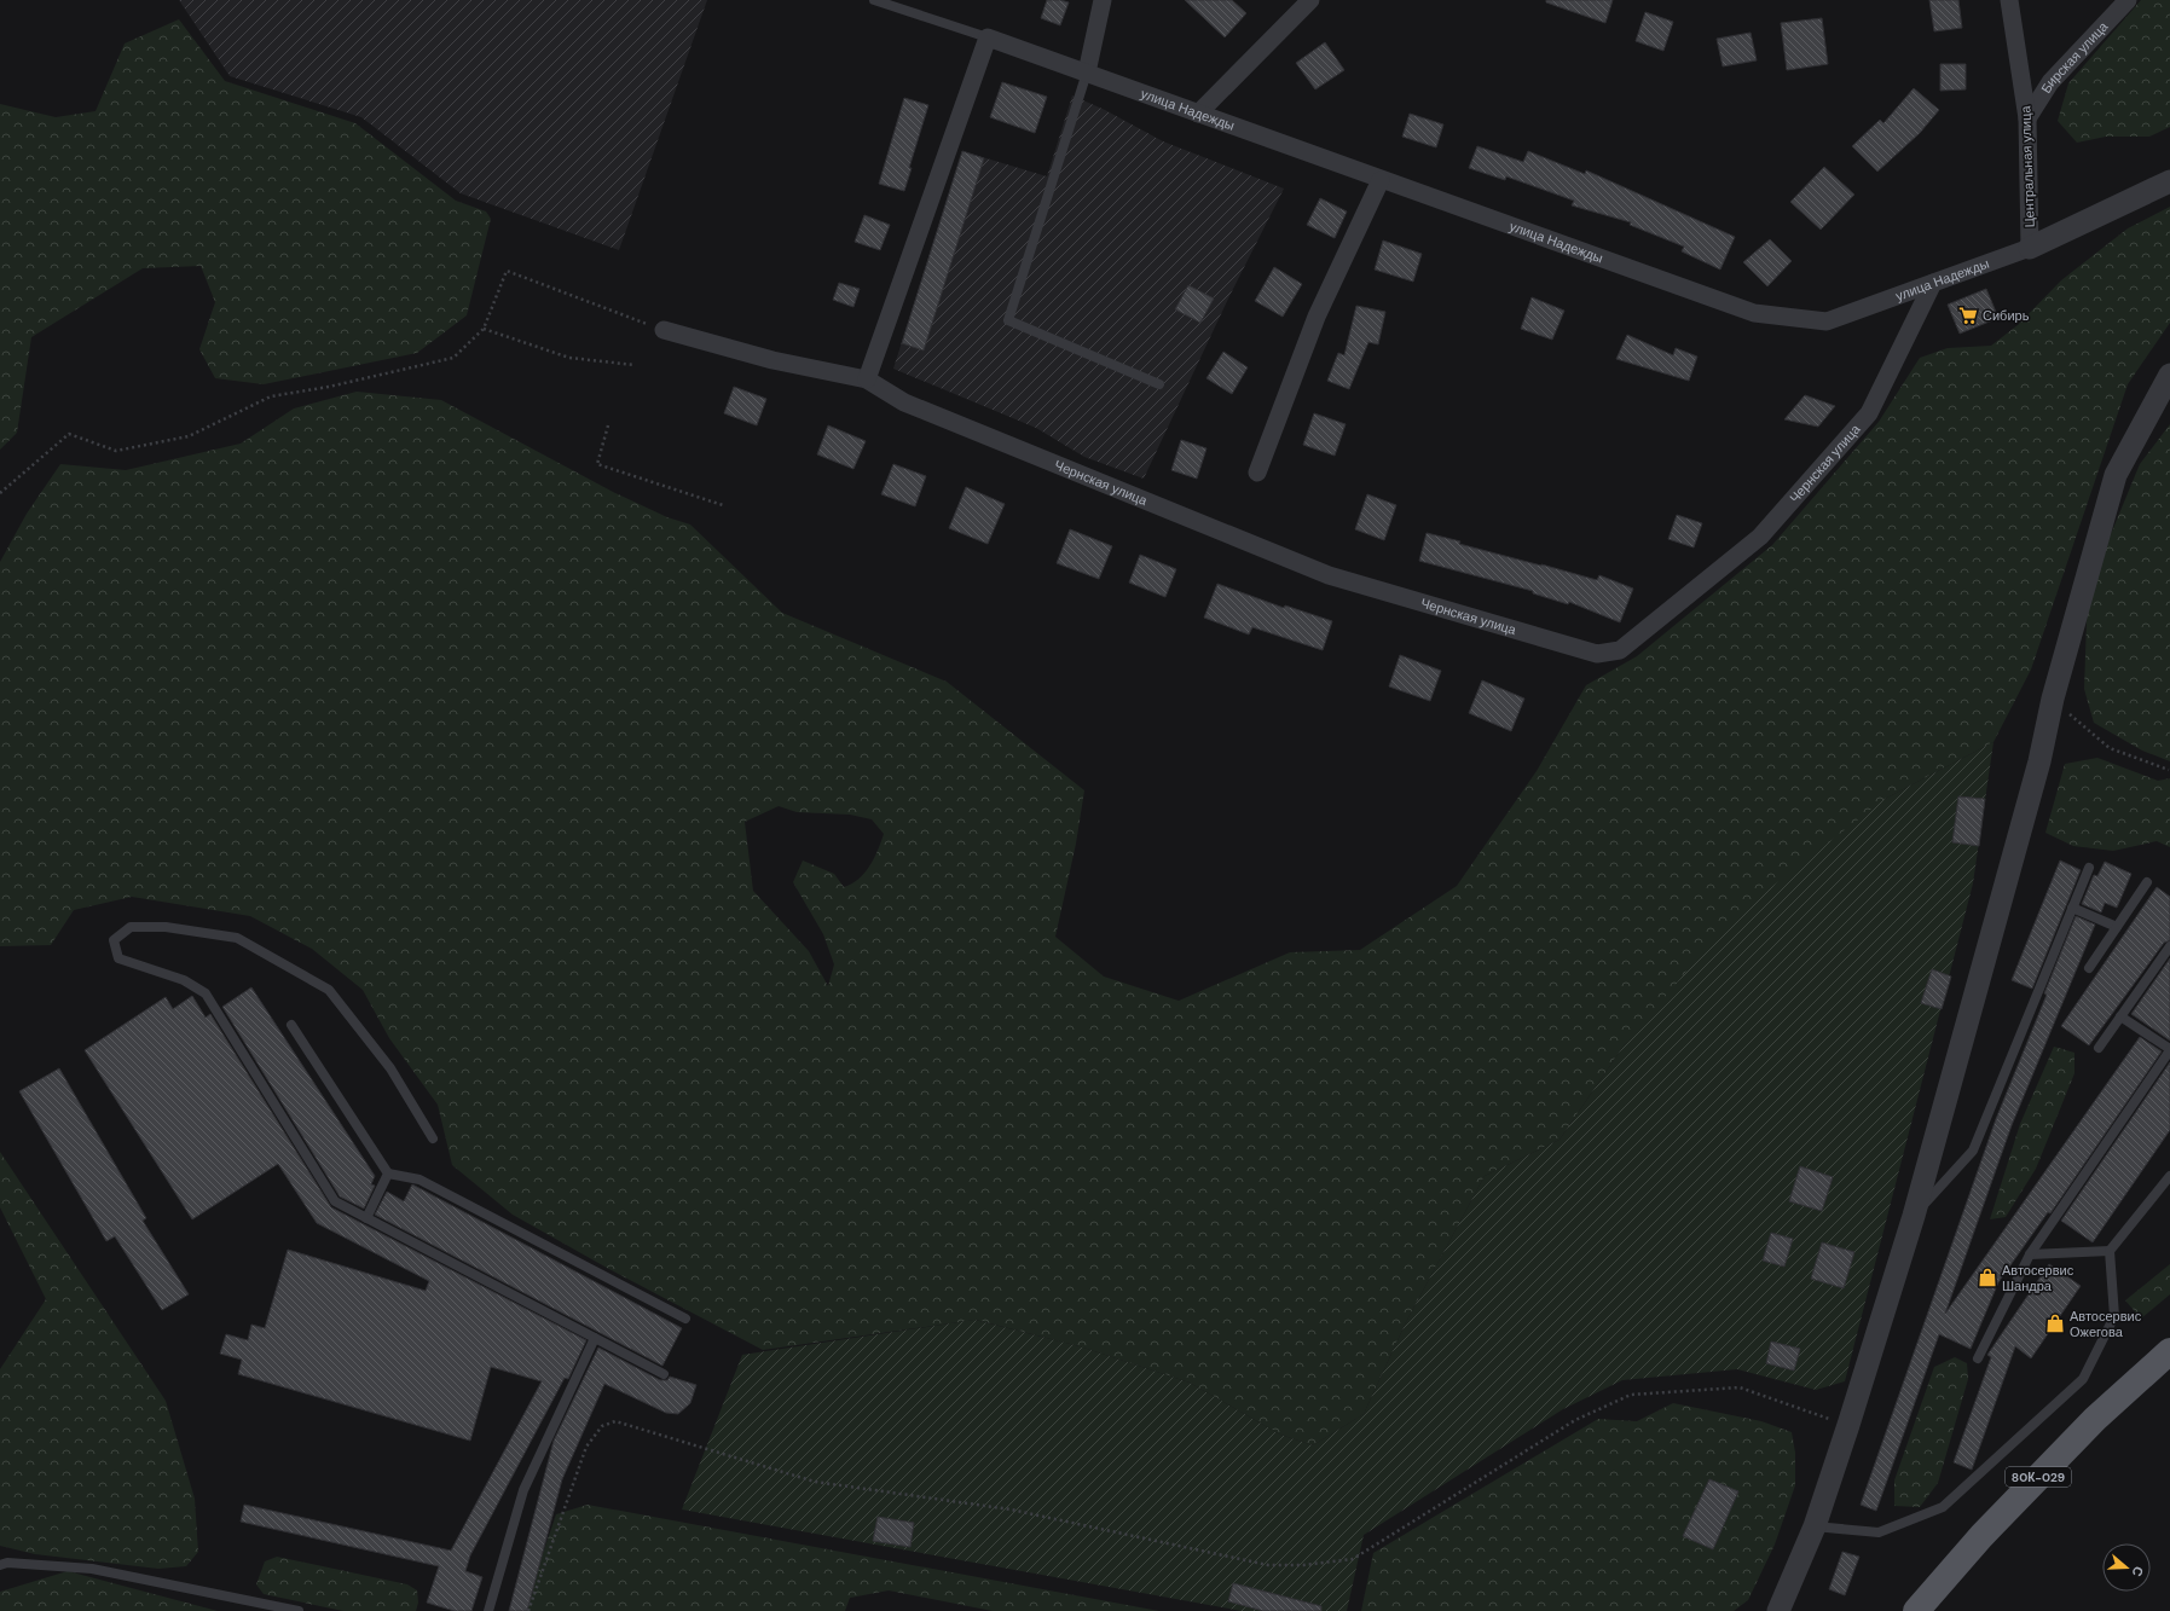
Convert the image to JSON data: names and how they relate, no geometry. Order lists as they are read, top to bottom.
{
  "streets": {
    "main road": ["80К-029"],
    "street": [
      "Бирская улица",
      "улица Надежды",
      "Центральная улица",
      "Чернская улица"
    ]
  },
  "crossings": [
    ["Бирская улица", "Центральная улица"],
    ["улица Надежды", "Центральная улица"],
    ["улица Надежды", "Чернская улица"]
  ],
  "places": {
    "supermarket": ["Сибирь"],
    "shop": ["Автосервис Шандра", "Автосервис Ожегова"]
  },
  "north": "right"
}
